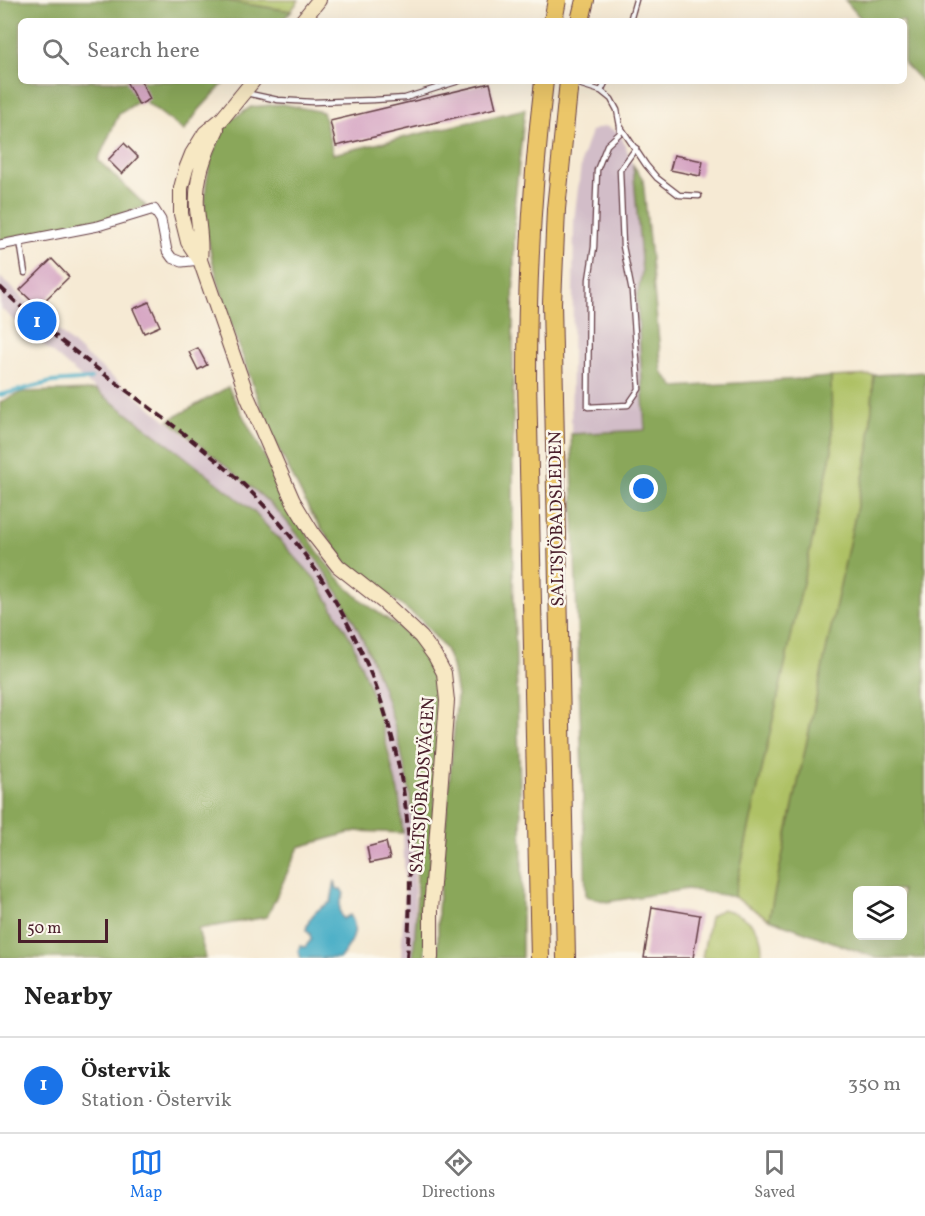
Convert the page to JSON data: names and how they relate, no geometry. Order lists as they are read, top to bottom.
{
  "streets": {
    "highway": ["SALTSJÖBADSLEDEN"],
    "street": ["SALTSJÖBADSVÄGEN"]
  },
  "scale_bar": "50 m",
  "page": {
    "search": "Search here",
    "pins": "1",
    "scale": "50 m",
    "heading": "Nearby",
    "list": [
      {
        "mark": "1",
        "name": "Östervik",
        "note": "Station · Östervik",
        "value": "350 m"
      }
    ],
    "nav": ["Map", "Directions", "Saved"]
  }
}
